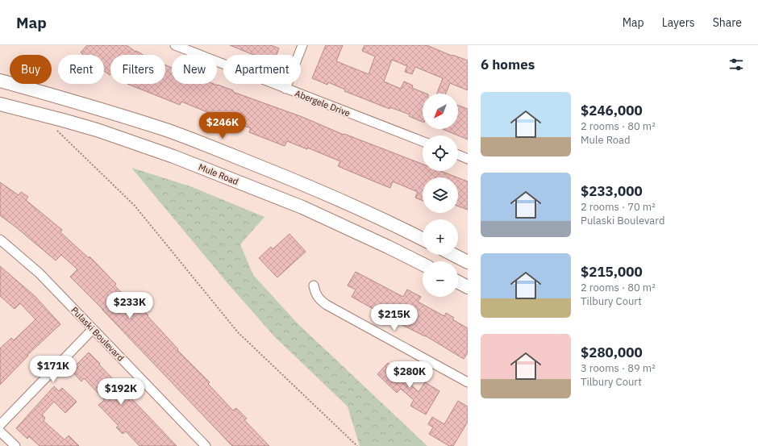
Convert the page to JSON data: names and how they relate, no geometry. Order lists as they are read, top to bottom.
{
  "streets": {
    "main road": ["Mule Road"],
    "street": ["Abergele Drive", "Pulaski Boulevard"]
  },
  "north": "bottom left",
  "page": {
    "header": "Map",
    "nav": ["Map", "Layers", "Share"],
    "heading": "6 homes",
    "chip": [
      "Buy",
      "Rent",
      "Filters",
      "New",
      "Apartment"
    ],
    "list": [
      {
        "name": "$246,000",
        "note": "2 rooms · 80 m² · Mule Road"
      },
      {
        "name": "$233,000",
        "note": "2 rooms · 70 m² · Pulaski Boulevard"
      },
      {
        "name": "$215,000",
        "note": "2 rooms · 80 m² · Tilbury Court"
      },
      {
        "name": "$280,000",
        "note": "3 rooms · 89 m² · Tilbury Court"
      }
    ],
    "map_buttons": ["+", "−"],
    "price": [
      "$246K",
      "$233K",
      "$215K",
      "$171K",
      "$280K",
      "$192K"
    ]
  }
}
